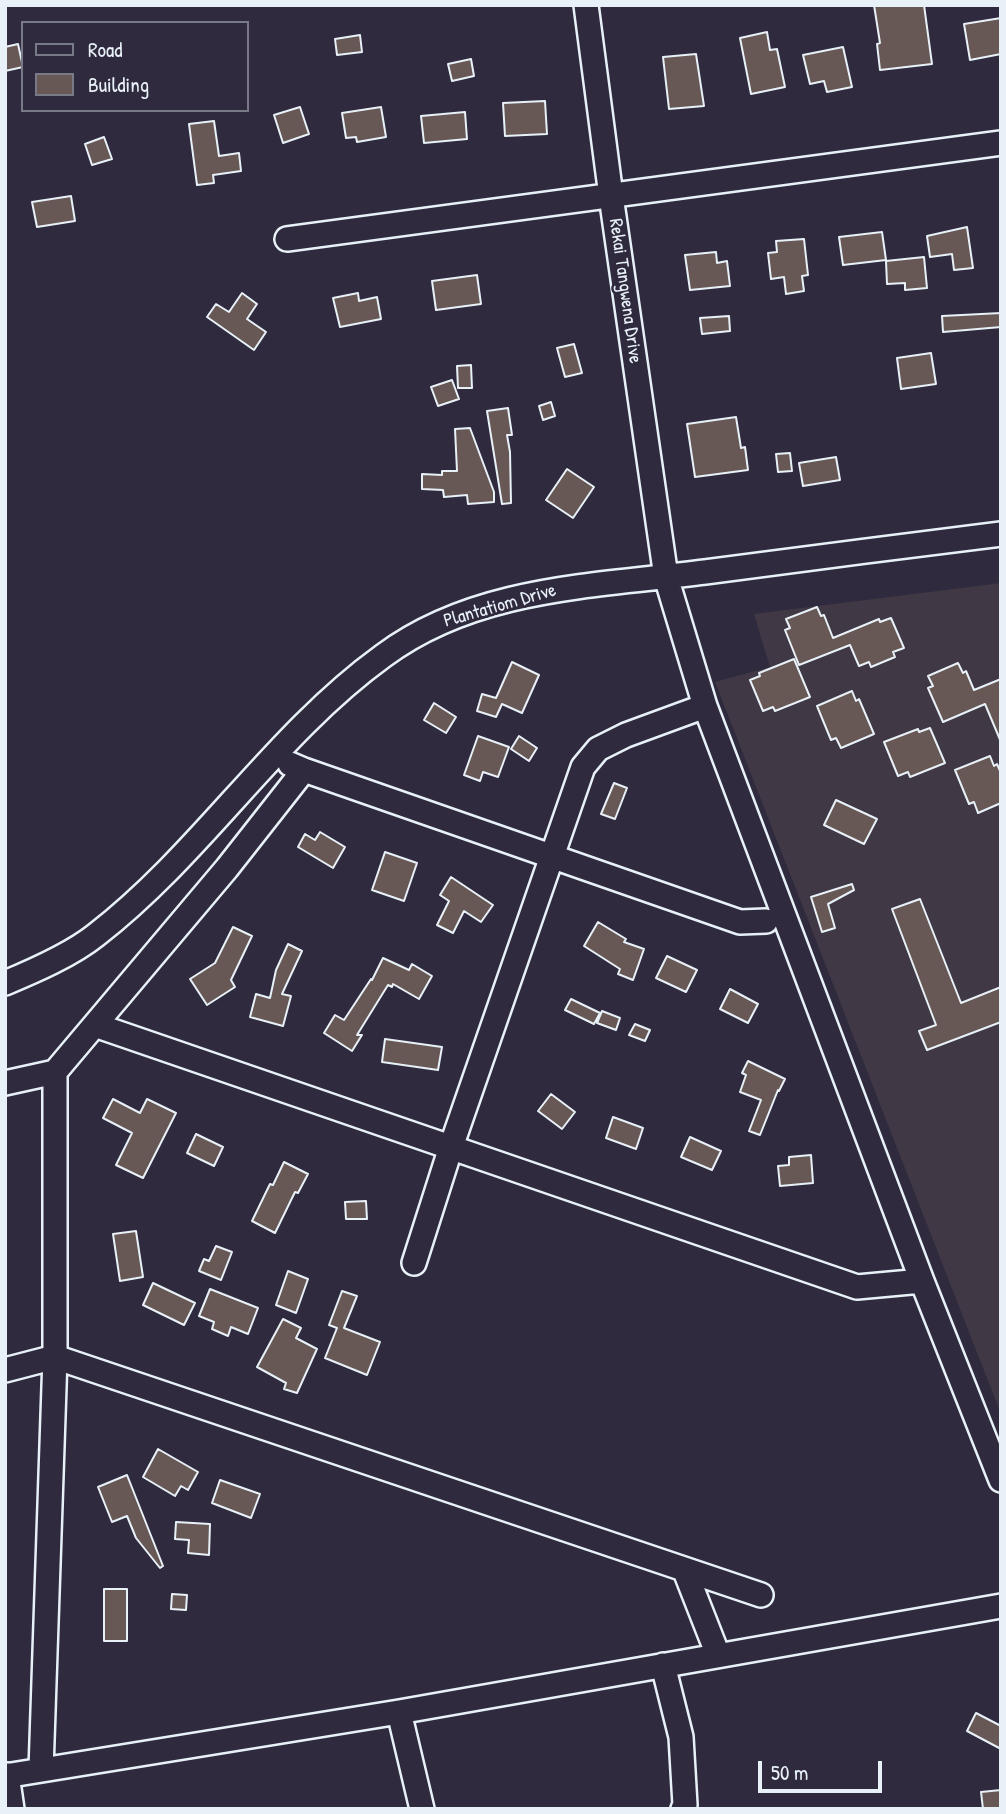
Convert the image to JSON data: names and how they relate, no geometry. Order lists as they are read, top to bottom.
{
  "streets": {
    "street": ["Rekai Tangwena Drive", "Plantatiom Drive"]
  },
  "crossings": [
    ["Rekai Tangwena Drive", "Plantatiom Drive"]
  ],
  "legend": ["Road", "Building"],
  "scale_bar": "50 m"
}
